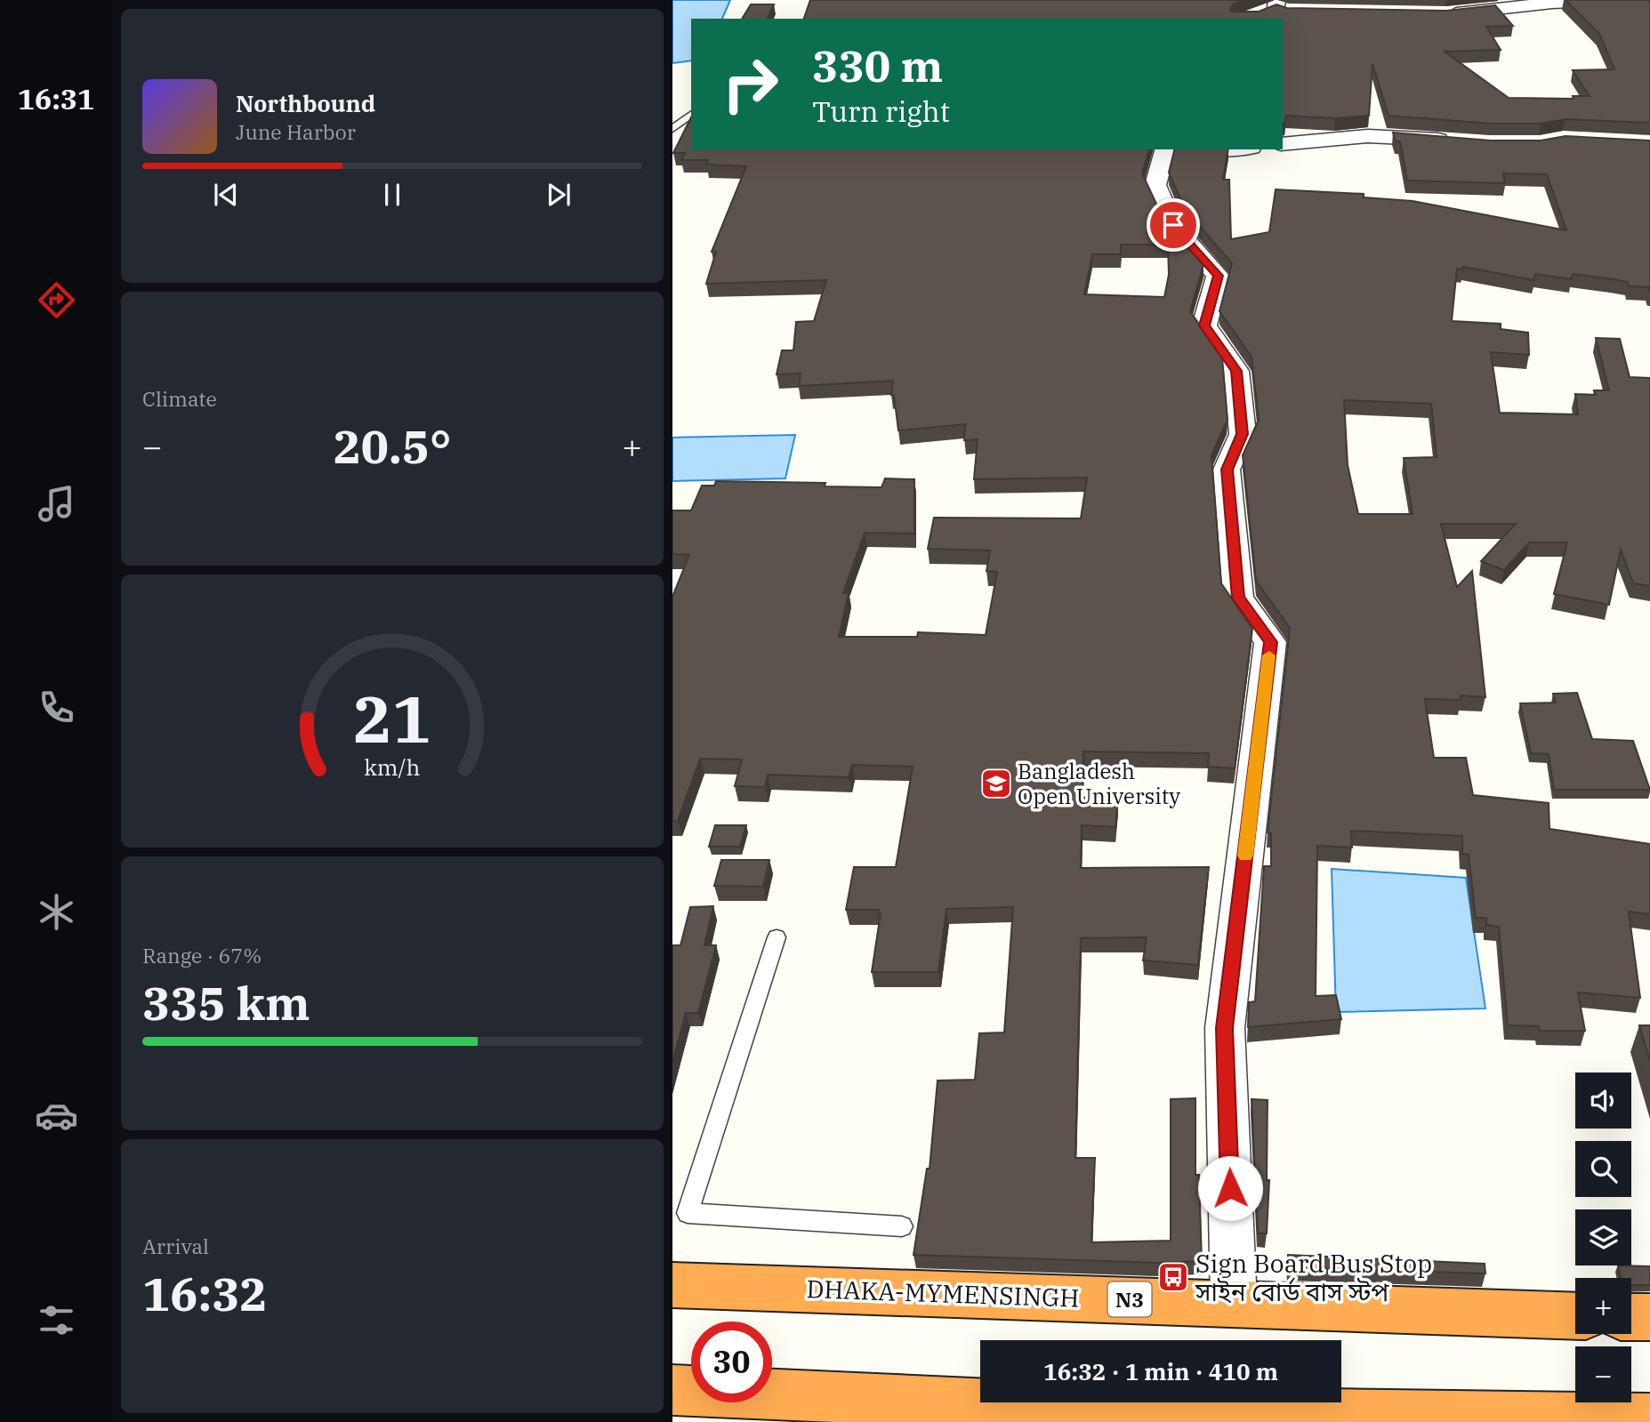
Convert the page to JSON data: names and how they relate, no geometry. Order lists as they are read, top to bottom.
{
  "streets": {
    "highway": ["DHAKA-MYMENSINGH", "N3"]
  },
  "places": {
    "school or university": ["Bangladesh Open University"],
    "bus stop": ["Sign Board Bus Stop সাইন বোর্ড বাস স্টপ"]
  },
  "page": {
    "tabs": "16:31",
    "turn": ["330 m", "Turn right"],
    "song": ["Northbound", "June Harbor"],
    "tile": [
      "Climate",
      ["Range · 67%", "335 km"],
      ["Arrival", "16:32"]
    ],
    "heat": ["−", "20.5°", "+"],
    "map_buttons": ["+", "−"],
    "limit": "30",
    "trip": "16:32 · 1 min · 410 m",
    "gauge": ["21", "km/h"]
  }
}
